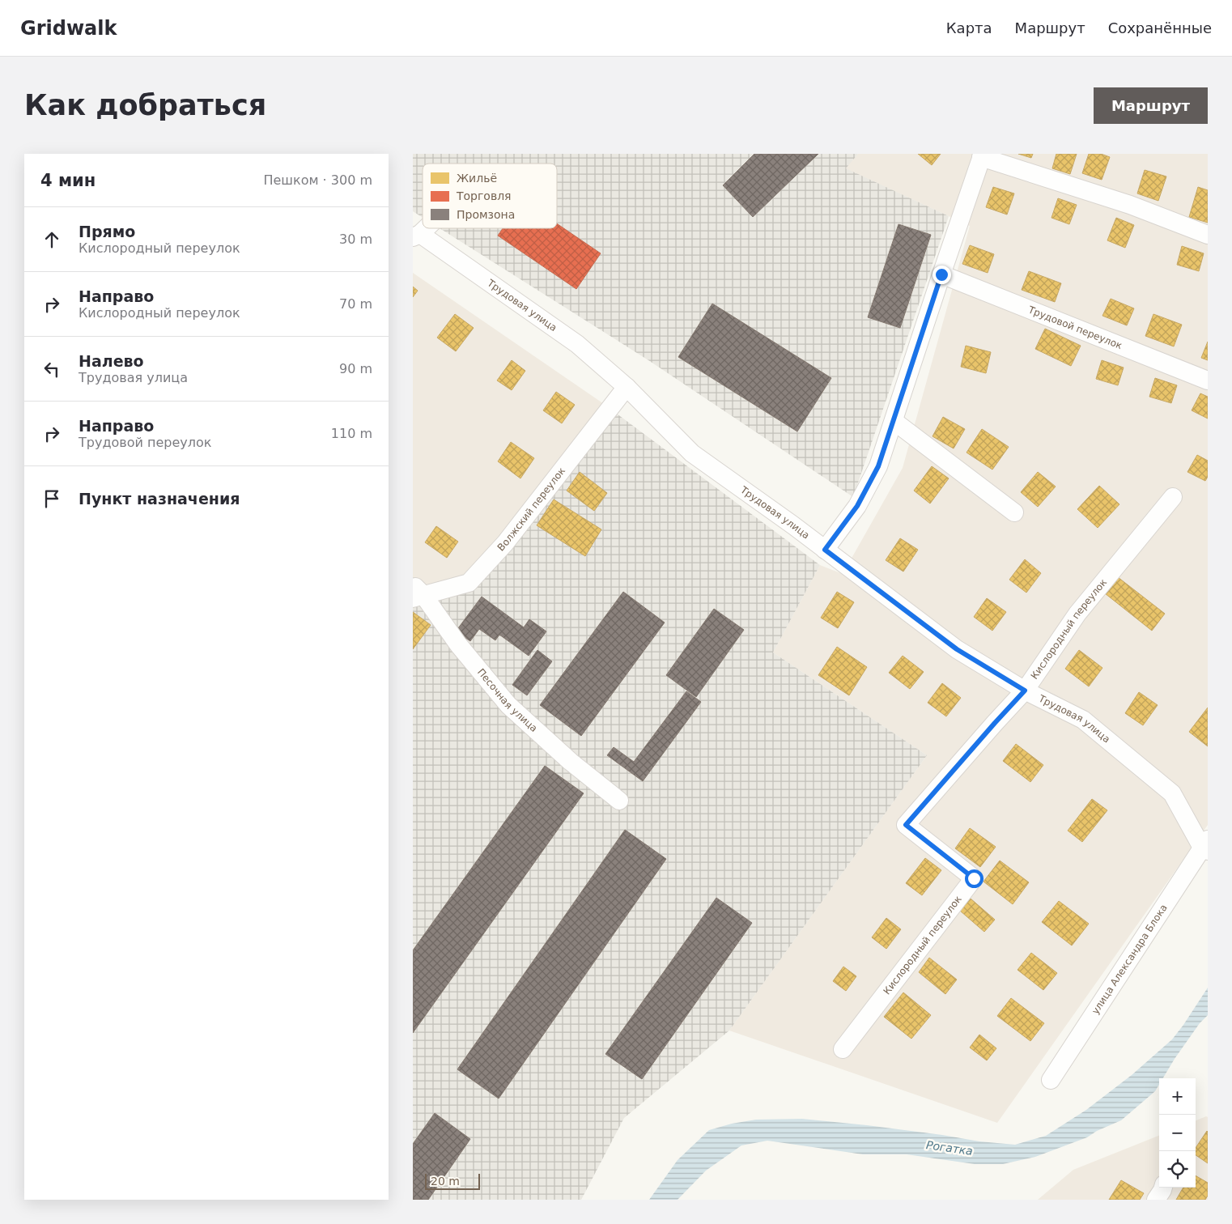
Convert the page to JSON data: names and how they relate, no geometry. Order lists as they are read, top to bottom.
{
  "streets": {
    "street": [
      "Трудовая улица",
      "Трудовой переулок",
      "Волжский переулок",
      "Кислородный переулок",
      "Песочная улица",
      "улица Александра Блока"
    ]
  },
  "crossings": [
    ["Трудовая улица", "Волжский переулок"],
    ["Трудовая улица", "Кислородный переулок"],
    ["Трудовая улица", "улица Александра Блока"],
    ["Волжский переулок", "Песочная улица"]
  ],
  "water": ["Рогатка"],
  "legend": ["Жильё", "Торговля", "Промзона"],
  "scale_bar": "20 m",
  "page": {
    "header": "Gridwalk",
    "nav": ["Карта", "Маршрут", "Сохранённые"],
    "buttons": "Маршрут",
    "title": "Как добраться",
    "heading": ["4 мин", "Пешком · 300 m"],
    "list": [
      ["Прямо", "Кислородный переулок", "30 m"],
      ["Направо", "Кислородный переулок", "70 m"],
      ["Налево", "Трудовая улица", "90 m"],
      ["Направо", "Трудовой переулок", "110 m"],
      "Пункт назначения"
    ],
    "map_buttons": ["+", "−"],
    "scale": "20 m"
  }
}
